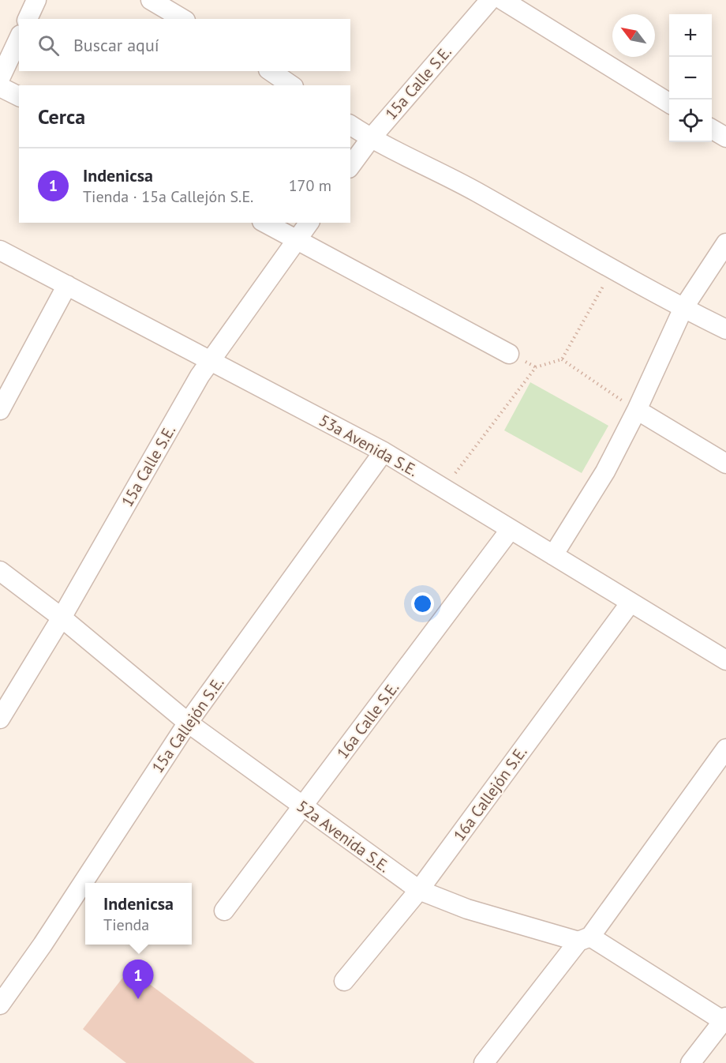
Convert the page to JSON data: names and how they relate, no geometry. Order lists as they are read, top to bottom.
{
  "streets": {
    "street": [
      "15a Calle S.E.",
      "53a Avenida S.E.",
      "16a Calle S.E.",
      "15a Callejón S.E.",
      "16a Callejón S.E.",
      "52a Avenida S.E."
    ]
  },
  "crossings": [
    ["15a Calle S.E.", "53a Avenida S.E."],
    ["15a Calle S.E.", "52a Avenida S.E."],
    ["53a Avenida S.E.", "16a Calle S.E."],
    ["53a Avenida S.E.", "15a Callejón S.E."],
    ["53a Avenida S.E.", "16a Callejón S.E."],
    ["16a Calle S.E.", "52a Avenida S.E."],
    ["15a Callejón S.E.", "52a Avenida S.E."],
    ["16a Callejón S.E.", "52a Avenida S.E."]
  ],
  "north": "top left",
  "page": {
    "map_buttons": ["+", "−"],
    "search": "Buscar aquí",
    "heading": "Cerca",
    "list": [
      {
        "mark": "1",
        "name": "Indenicsa",
        "note": "Tienda · 15a Callejón S.E.",
        "value": "170 m"
      }
    ],
    "popup": ["Indenicsa", "Tienda"],
    "pins": "1"
  }
}
